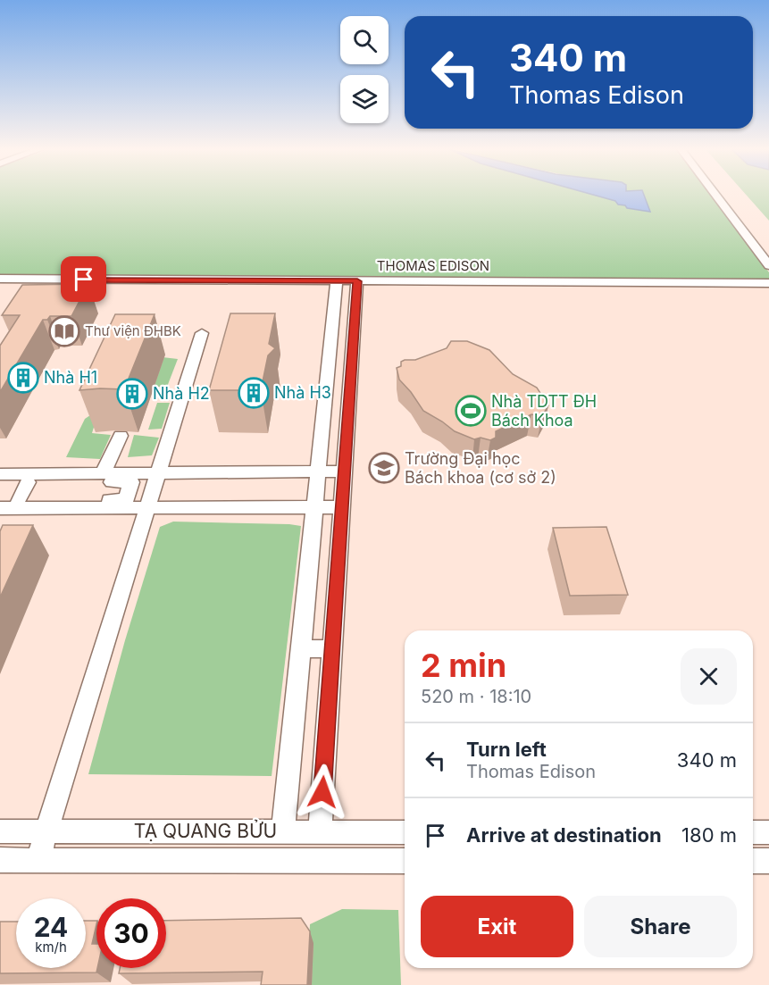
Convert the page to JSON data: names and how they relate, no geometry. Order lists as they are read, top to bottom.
{
  "streets": {
    "street": ["THOMAS EDISON", "TẠ QUANG BỬU"]
  },
  "places": {
    "library": ["Thư viện ĐHBK"],
    "building": ["Nhà H1", "Nhà H3", "Nhà H2"],
    "sports": ["Nhà TDTT ĐH Bách Khoa"],
    "school or university": ["Trường Đại học Bách khoa (cơ sở 2)"]
  },
  "page": {
    "turn": ["340 m", "Thomas Edison"],
    "heading": ["2 min", "520 m · 18:10"],
    "list": [
      {
        "name": "Turn left",
        "note": "Thomas Edison",
        "value": "340 m"
      },
      {
        "name": "Arrive at destination",
        "value": "180 m"
      }
    ],
    "buttons": ["Exit", "Share"],
    "speed": "24 km/h",
    "limit": "30"
  }
}
